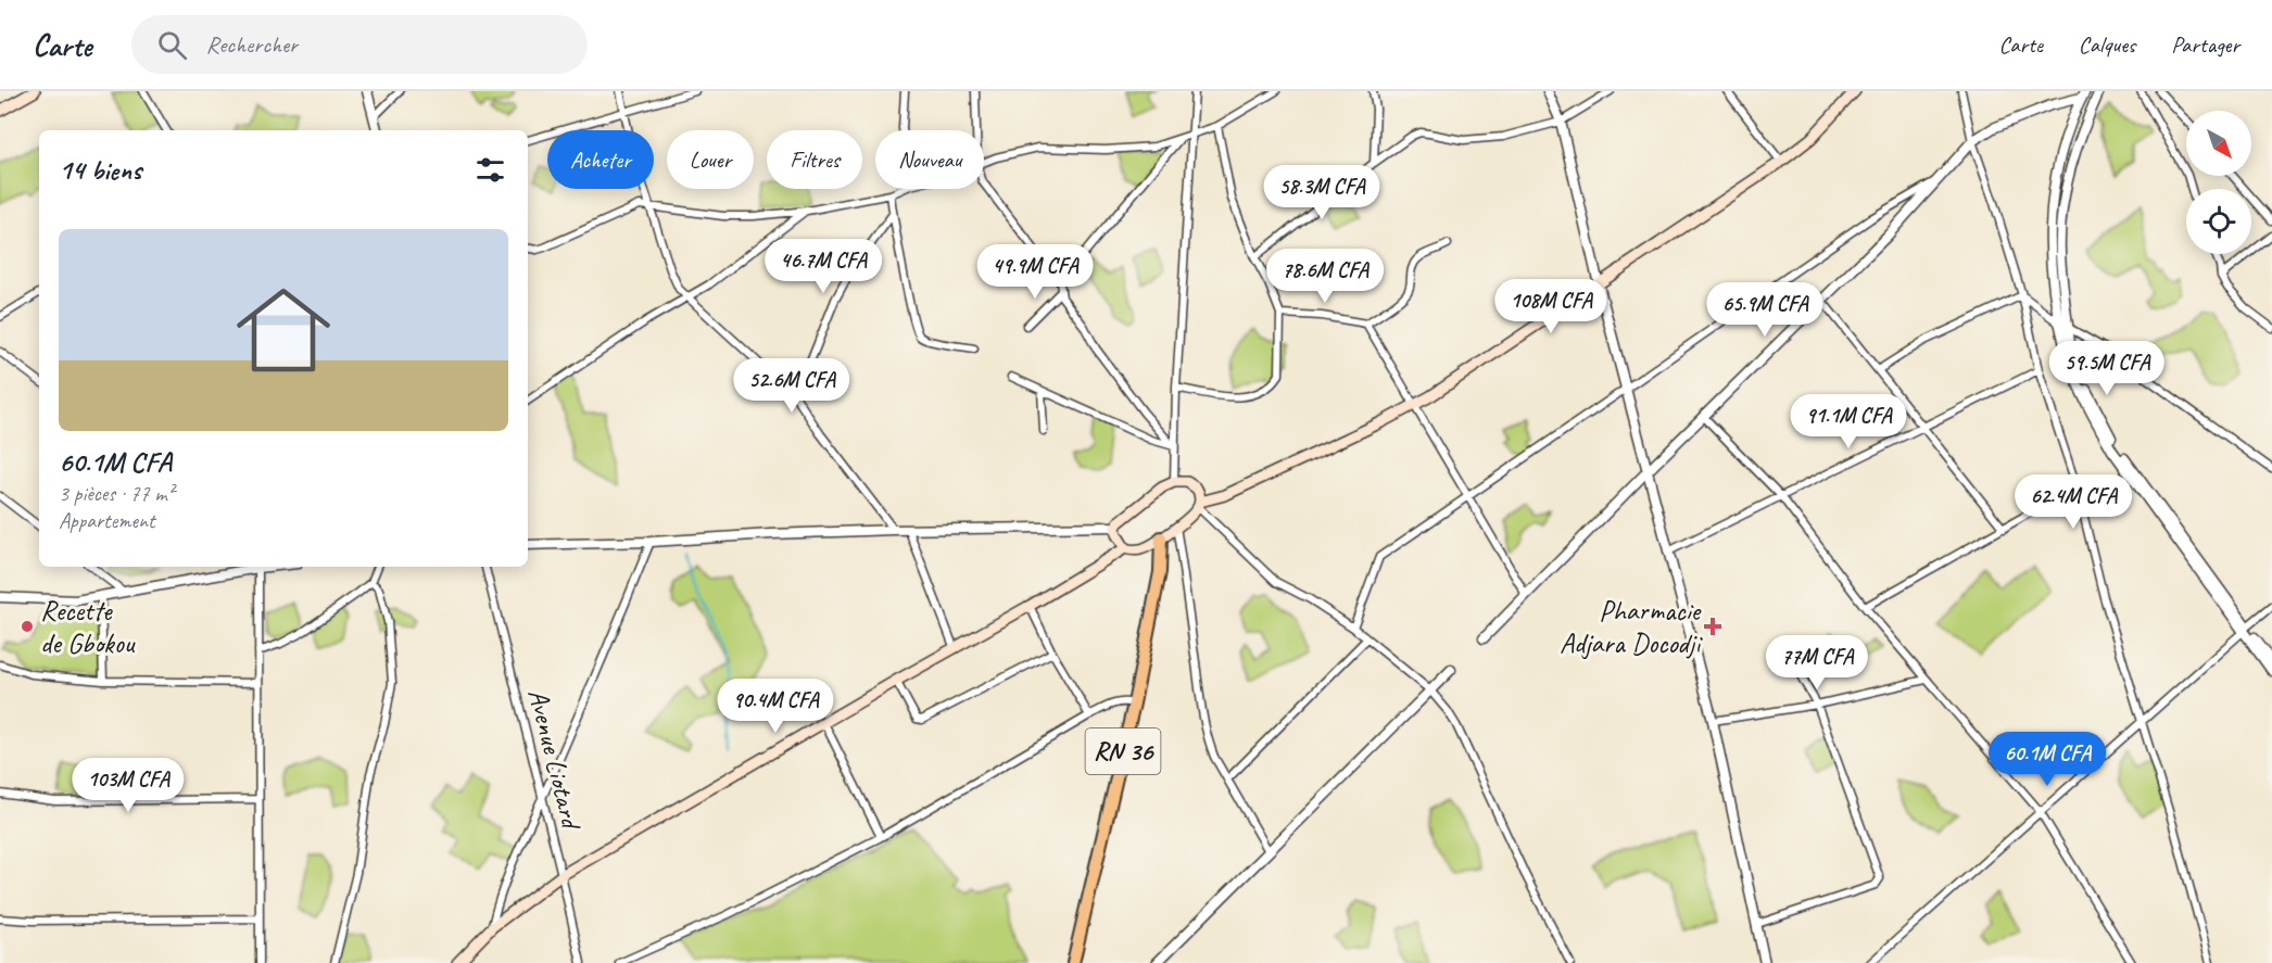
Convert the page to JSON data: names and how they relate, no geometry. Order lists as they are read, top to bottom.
{
  "streets": {
    "main road": ["RN 36"],
    "street": ["Avenue Liotard"]
  },
  "places": {
    "other": ["Recette de Gbokou"],
    "health": ["Pharmacie Adjara Docodji"]
  },
  "north": "bottom right",
  "page": {
    "header": "Carte",
    "search": "Rechercher",
    "nav": ["Carte", "Calques", "Partager"],
    "chip": [
      "Acheter",
      "Louer",
      "Filtres",
      "Nouveau"
    ],
    "heading": "14 biens",
    "price": [
      "58.3M CFA",
      "46.7M CFA",
      "49.9M CFA",
      "78.6M CFA",
      "108M CFA",
      "65.9M CFA",
      "59.5M CFA",
      "52.6M CFA",
      "91.1M CFA",
      "62.4M CFA",
      "77M CFA",
      "90.4M CFA",
      "60.1M CFA",
      "103M CFA"
    ],
    "list": [
      {
        "name": "60.1M CFA",
        "note": "3 pièces · 77 m² · Appartement"
      }
    ]
  }
}
